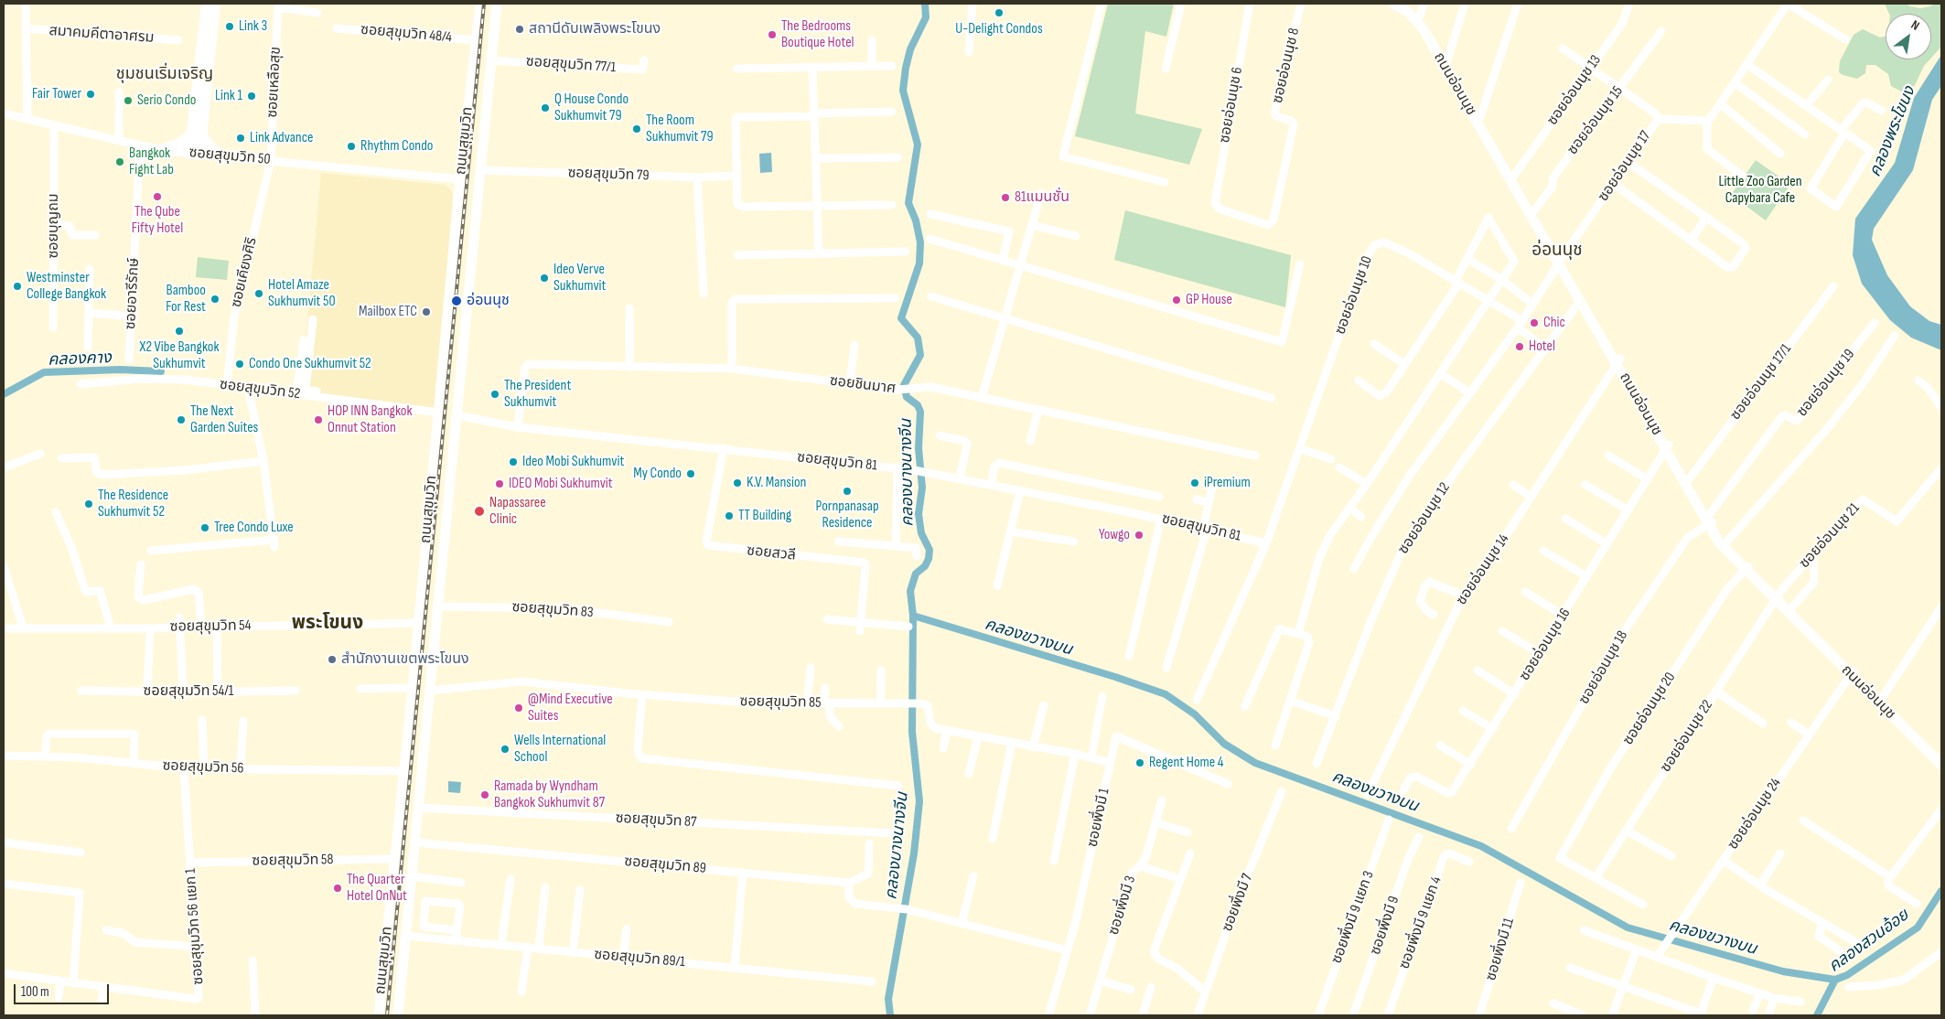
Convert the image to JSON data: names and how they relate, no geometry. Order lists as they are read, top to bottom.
{
  "streets": {
    "main road": ["ถนนอ่อนนุช", "ถนนสุขุมวิท"],
    "street": [
      "ซอยสุขุมวิท 48/4",
      "สมาคมคีตาอาศรม",
      "ซอยสุขุมวิท 77/1",
      "ซอยอ่อนนุช 8",
      "ซอยเหลือสุข",
      "ซอยอ่อนนุช 13",
      "ซอยอ่อนนุช 6",
      "ซอยอ่อนนุช 15",
      "ซอยสุขุมวิท 50",
      "ซอยอ่อนนุช 17",
      "ซอยสุขุมวิท 79",
      "ซอยบุญถม",
      "ซอยเคียงศิริ",
      "ซอยอารีรักษ์",
      "ซอยอ่อนนุช 10",
      "ซอยอ่อนนุช 17/1",
      "ซอยอ่อนนุช 19",
      "ซอยชินมาศ",
      "ซอยสุขุมวิท 52",
      "ซอยสุขุมวิท 81",
      "ซอยอ่อนนุช 12",
      "ซอยอ่อนนุช 21",
      "ซอยสวลี",
      "ซอยอ่อนนุช 14",
      "ซอยสุขุมวิท 83",
      "ซอยสุขุมวิท 54",
      "ซอยอ่อนนุช 16",
      "ซอยอ่อนนุช 18",
      "ซอยสุขุมวิท 54/1",
      "ซอยสุขุมวิท 85",
      "ซอยอ่อนนุช 20",
      "ซอยอ่อนนุช 22",
      "ซอยสุขุมวิท 56",
      "ซอยอ่อนนุช 24",
      "ซอยพึ่งมี 1",
      "ซอยสุขุมวิท 87",
      "ซอยสุขุมวิท 58",
      "ซอยสุขุมวิท 89",
      "ซอยพึ่งมี 7",
      "ซอยพึ่งมี 3",
      "ซอยพึ่งมี 9 แยก 3",
      "ซอยพึ่งมี 9 แยก 4",
      "ซอยพึ่งมี 9",
      "ซอยสุขุมวิท 56 แยก 1",
      "ซอยพึ่งมี 11",
      "ซอยสุขุมวิท 89/1"
    ]
  },
  "crossings": [
    ["ซอยสุขุมวิท 48/4", "ถนนสุขุมวิท"],
    ["ซอยสุขุมวิท 77/1", "ถนนสุขุมวิท"],
    ["ซอยอ่อนนุช 8", "ซอยอ่อนนุช 6"],
    ["ซอยเหลือสุข", "ซอยสุขุมวิท 50"],
    ["ซอยเหลือสุข", "ซอยเคียงศิริ"],
    ["ถนนอ่อนนุช", "ซอยอ่อนนุช 13"],
    ["ถนนอ่อนนุช", "ซอยอ่อนนุช 15"],
    ["ถนนอ่อนนุช", "ซอยอ่อนนุช 17"],
    ["ถนนอ่อนนุช", "ซอยอ่อนนุช 17/1"],
    ["ถนนอ่อนนุช", "ซอยอ่อนนุช 19"],
    ["ถนนอ่อนนุช", "ซอยอ่อนนุช 12"],
    ["ถนนอ่อนนุช", "ซอยอ่อนนุช 21"],
    ["ถนนอ่อนนุช", "ซอยอ่อนนุช 14"],
    ["ถนนอ่อนนุช", "ซอยอ่อนนุช 16"],
    ["ถนนอ่อนนุช", "ซอยอ่อนนุช 18"],
    ["ถนนอ่อนนุช", "ซอยอ่อนนุช 20"],
    ["ถนนอ่อนนุช", "ซอยอ่อนนุช 22"],
    ["ถนนอ่อนนุช", "ซอยอ่อนนุช 24"],
    ["ถนนสุขุมวิท", "ซอยสุขุมวิท 50"],
    ["ถนนสุขุมวิท", "ซอยสุขุมวิท 79"],
    ["ถนนสุขุมวิท", "ซอยสุขุมวิท 52"],
    ["ถนนสุขุมวิท", "ซอยสุขุมวิท 81"],
    ["ถนนสุขุมวิท", "ซอยสุขุมวิท 83"],
    ["ถนนสุขุมวิท", "ซอยสุขุมวิท 54"],
    ["ถนนสุขุมวิท", "ซอยสุขุมวิท 85"],
    ["ถนนสุขุมวิท", "ซอยสุขุมวิท 56"],
    ["ถนนสุขุมวิท", "ซอยสุขุมวิท 87"],
    ["ถนนสุขุมวิท", "ซอยสุขุมวิท 58"],
    ["ถนนสุขุมวิท", "ซอยสุขุมวิท 89"],
    ["ถนนสุขุมวิท", "ซอยสุขุมวิท 89/1"],
    ["ซอยสุขุมวิท 50", "ซอยบุญถม"],
    ["ซอยสุขุมวิท 50", "ซอยเคียงศิริ"],
    ["ซอยสุขุมวิท 50", "ซอยอารีรักษ์"],
    ["ซอยเคียงศิริ", "ซอยสุขุมวิท 52"],
    ["ซอยอ่อนนุช 10", "ซอยสุขุมวิท 81"],
    ["ซอยอ่อนนุช 10", "ซอยอ่อนนุช 12"],
    ["ซอยอ่อนนุช 19", "ซอยอ่อนนุช 18"],
    ["ซอยชินมาศ", "ซอยสุขุมวิท 81"],
    ["ซอยสุขุมวิท 81", "ซอยสวลี"],
    ["ซอยอ่อนนุช 21", "ซอยอ่อนนุช 22"],
    ["ซอยสุขุมวิท 85", "ซอยพึ่งมี 1"],
    ["ซอยอ่อนนุช 20", "ซอยอ่อนนุช 22"],
    ["ซอยสุขุมวิท 56", "ซอยสุขุมวิท 56 แยก 1"],
    ["ซอยสุขุมวิท 58", "ซอยสุขุมวิท 56 แยก 1"]
  ],
  "districts": ["ชุมชนเริ่มเจริญ", "อ่อนนุช", "พระโขนง"],
  "water": [
    "คลองพระโขนง",
    "คลองคาง",
    "คลองบางนางจีน",
    "คลองขวางบน",
    "คลองสวนอ้อย"
  ],
  "parks": ["Little Zoo Garden Capybara Cafe"],
  "places": [
    "U-Delight Condos",
    "Link 3",
    "สถานีดับเพลิงพระโขนง",
    "The Bedrooms Boutique Hotel",
    "Fair Tower",
    "Link 1",
    "Serio Condo",
    "Q House Condo Sukhumvit 79",
    "The Room Sukhumvit 79",
    "Link Advance",
    "Rhythm Condo",
    "Bangkok Fight Lab",
    "The Qube Fifty Hotel",
    "81แมนชั่น",
    "Ideo Verve Sukhumvit",
    "Westminster College Bangkok",
    "Hotel Amaze Sukhumvit 50",
    "Bamboo For Rest",
    "GP House",
    "อ่อนนุช",
    "Mailbox ETC",
    "Chic",
    "X2 Vibe Bangkok Sukhumvit",
    "Hotel",
    "Condo One Sukhumvit 52",
    "The President Sukhumvit",
    "The Next Garden Suites",
    "HOP INN Bangkok Onnut Station",
    "Ideo Mobi Sukhumvit",
    "My Condo",
    "K.V. Mansion",
    "iPremium",
    "IDEO Mobi Sukhumvit",
    "Pornpanasap Residence",
    "The Residence Sukhumvit 52",
    "Napassaree Clinic",
    "TT Building",
    "Tree Condo Luxe",
    "Yowgo",
    "สำนักงานเขตพระโขนง",
    "@Mind Executive Suites",
    "Wells International School",
    "Regent Home 4",
    "Ramada by Wyndham Bangkok Sukhumvit 87",
    "The Quarter Hotel OnNut"
  ],
  "scale_bar": "100 m",
  "north": "top right"
}
